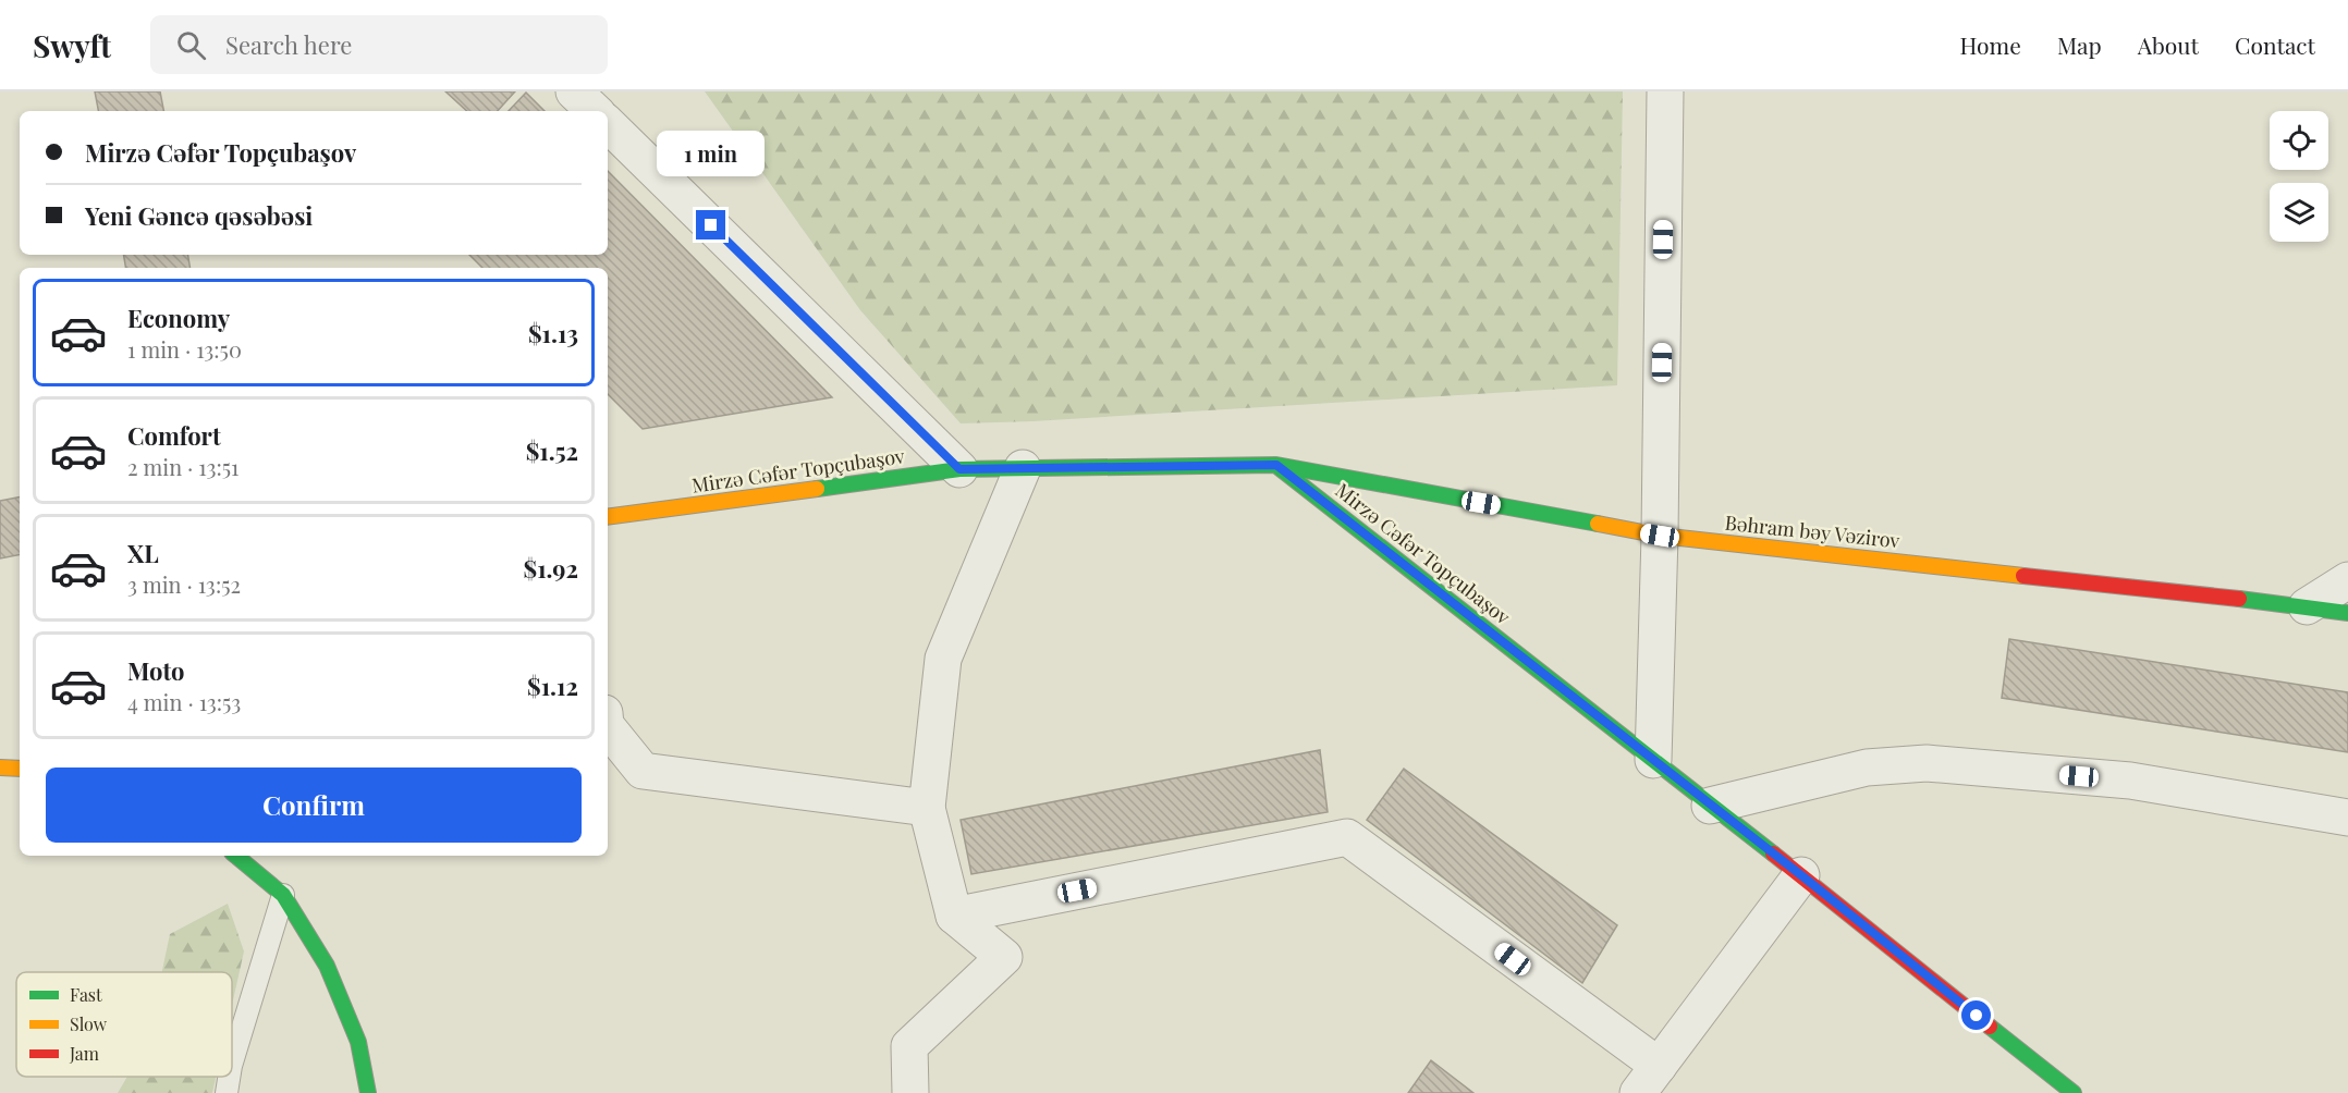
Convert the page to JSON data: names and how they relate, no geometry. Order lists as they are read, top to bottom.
{
  "streets": {
    "street": ["Mirzə Cəfər Topçubaşov", "Bəhram bəy Vəzirov"]
  },
  "crossings": [
    ["Mirzə Cəfər Topçubaşov", "Bəhram bəy Vəzirov"]
  ],
  "legend": ["Fast", "Slow", "Jam"],
  "page": {
    "header": "Swyft",
    "search": "Search here",
    "nav": [
      "Home",
      "Map",
      "About",
      "Contact"
    ],
    "banner": ["Mirzə Cəfər Topçubaşov", "Yeni Gəncə qəsəbəsi"],
    "bubble": "1 min",
    "list": [
      {
        "name": "Economy",
        "note": "1 min · 13:50",
        "value": "$1.13"
      },
      {
        "name": "Comfort",
        "note": "2 min · 13:51",
        "value": "$1.52"
      },
      {
        "name": "XL",
        "note": "3 min · 13:52",
        "value": "$1.92"
      },
      {
        "name": "Moto",
        "note": "4 min · 13:53",
        "value": "$1.12"
      }
    ],
    "buttons": "Confirm"
  }
}
